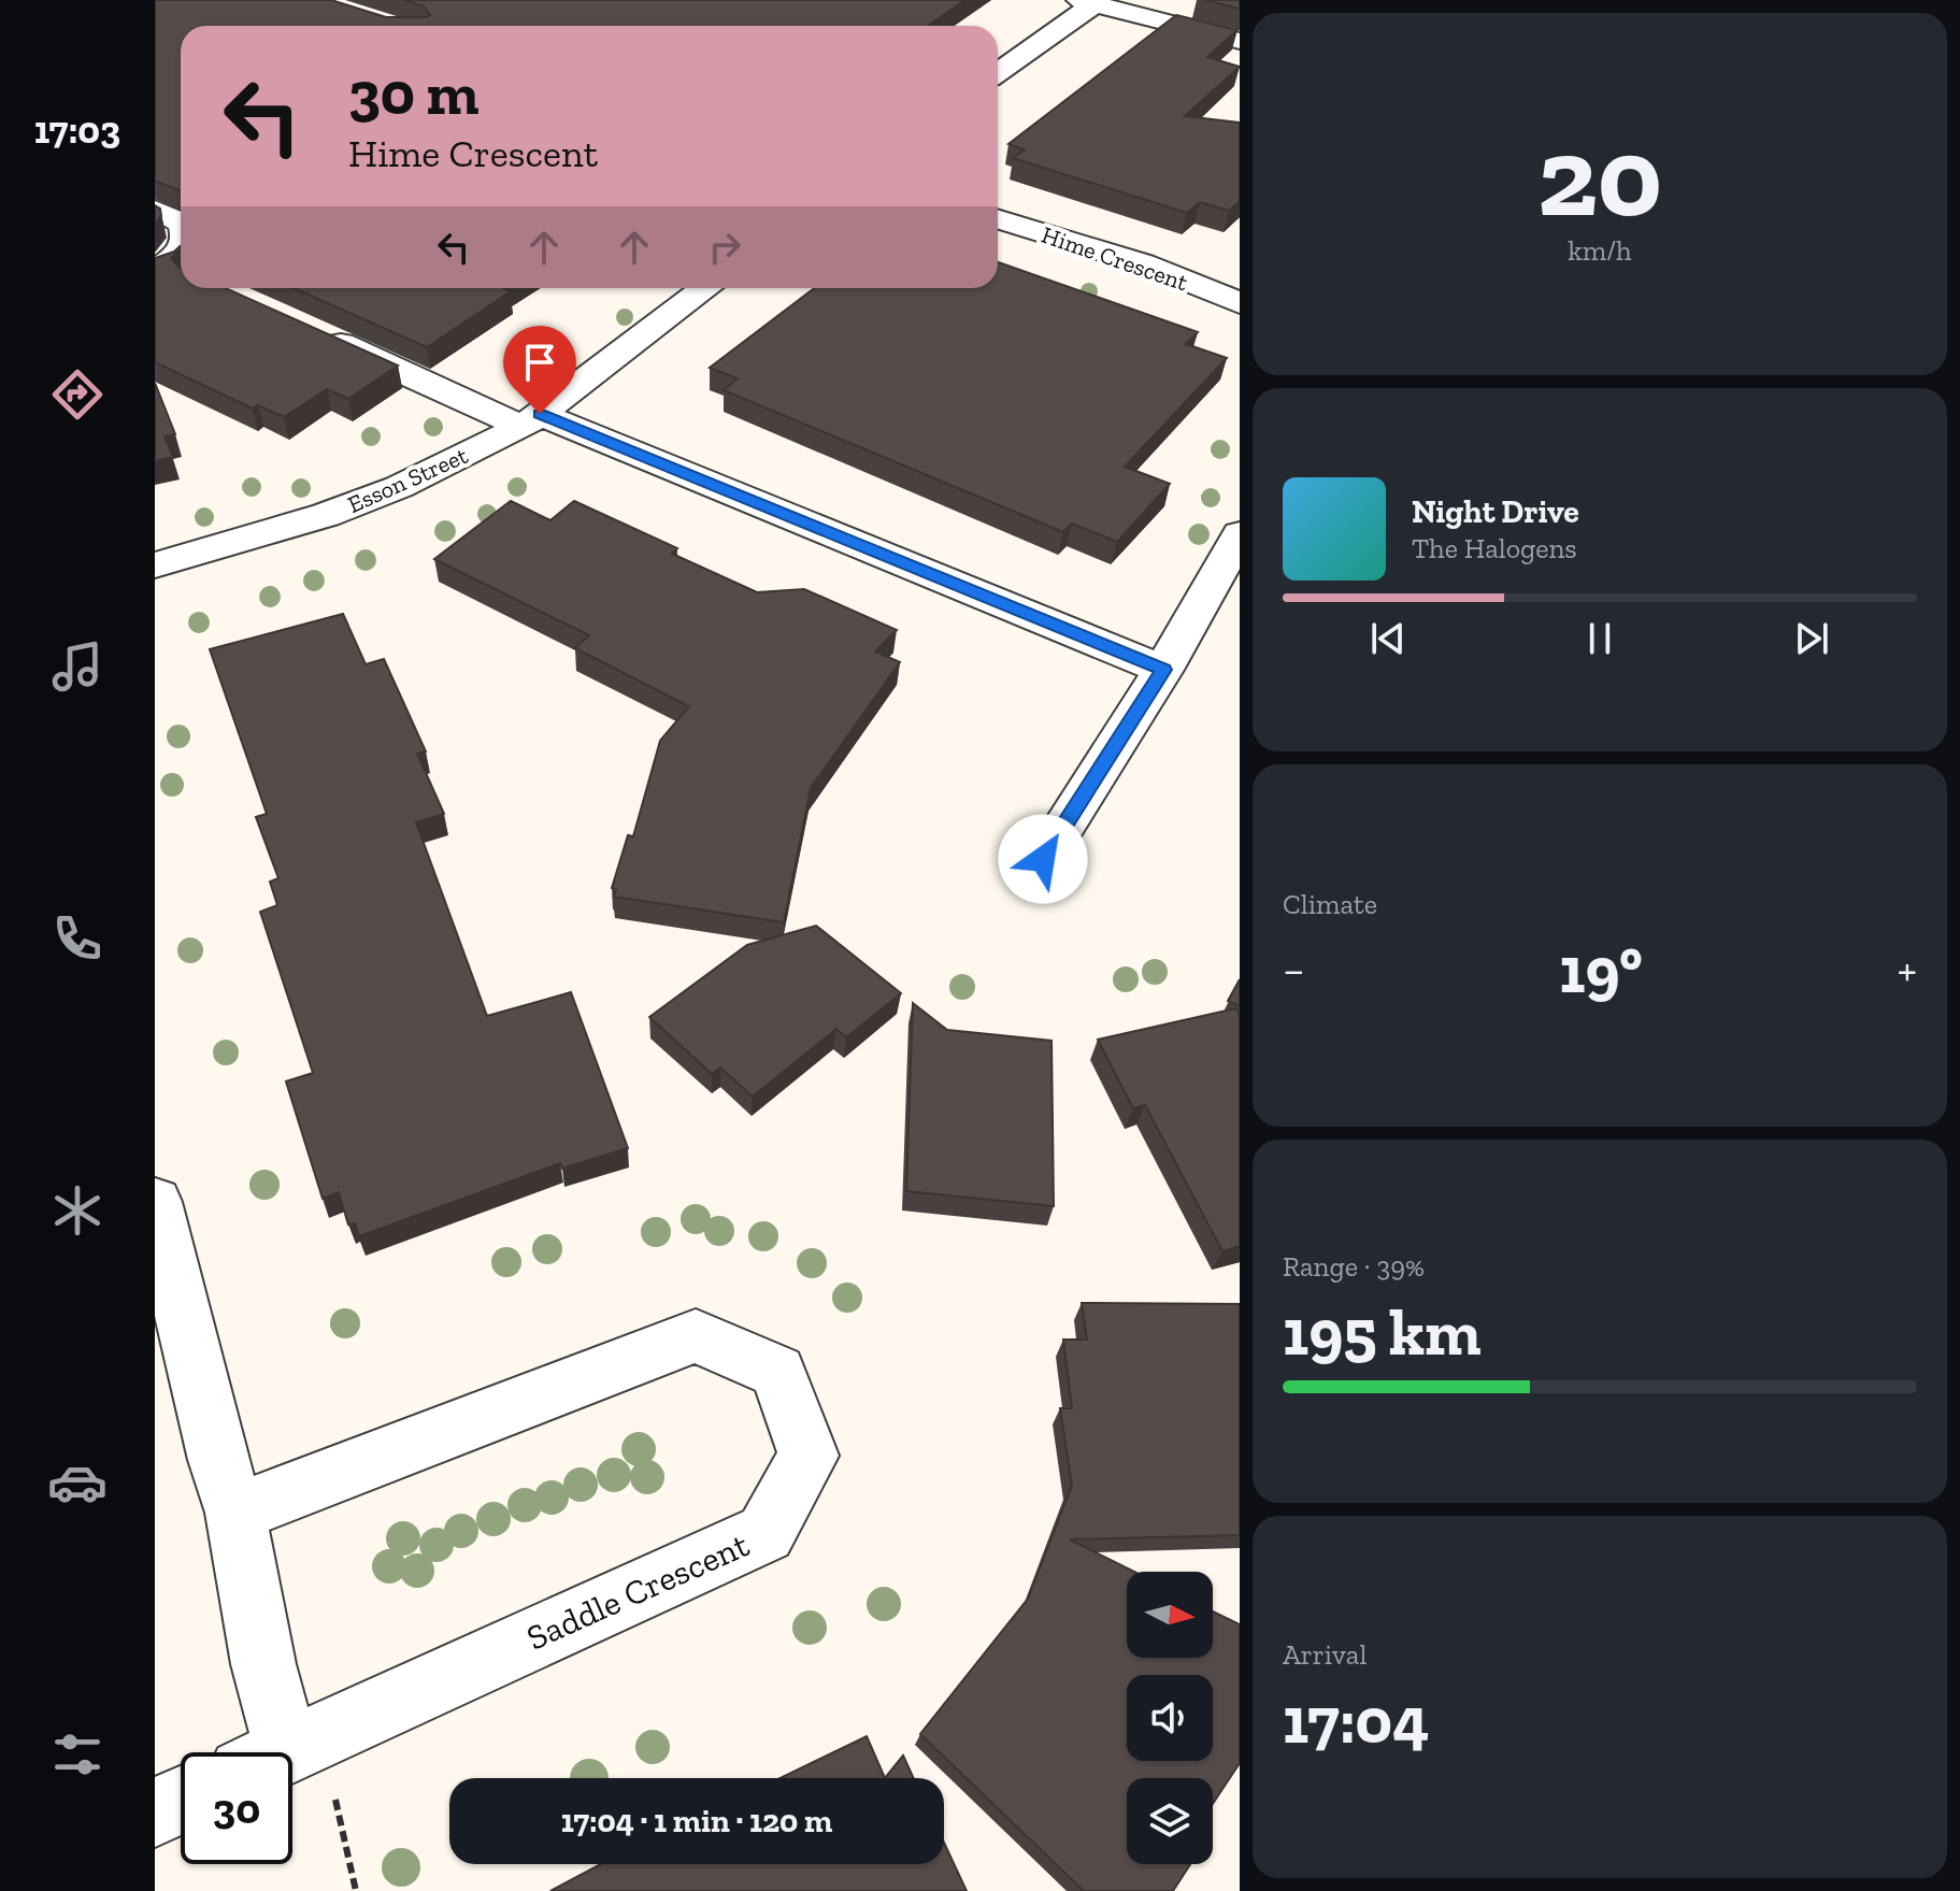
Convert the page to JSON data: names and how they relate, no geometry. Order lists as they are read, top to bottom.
{
  "streets": {
    "street": ["Hime Crescent", "Esson Street", "Saddle Crescent"]
  },
  "north": "right",
  "page": {
    "tabs": "17:03",
    "tile": [
      ["20", "km/h"],
      "Climate",
      ["Range · 39%", "195 km"],
      ["Arrival", "17:04"]
    ],
    "turn": ["30 m", "Hime Crescent"],
    "song": ["Night Drive", "The Halogens"],
    "heat": ["−", "19°", "+"],
    "limit": "30",
    "trip": "17:04 · 1 min · 120 m"
  }
}
